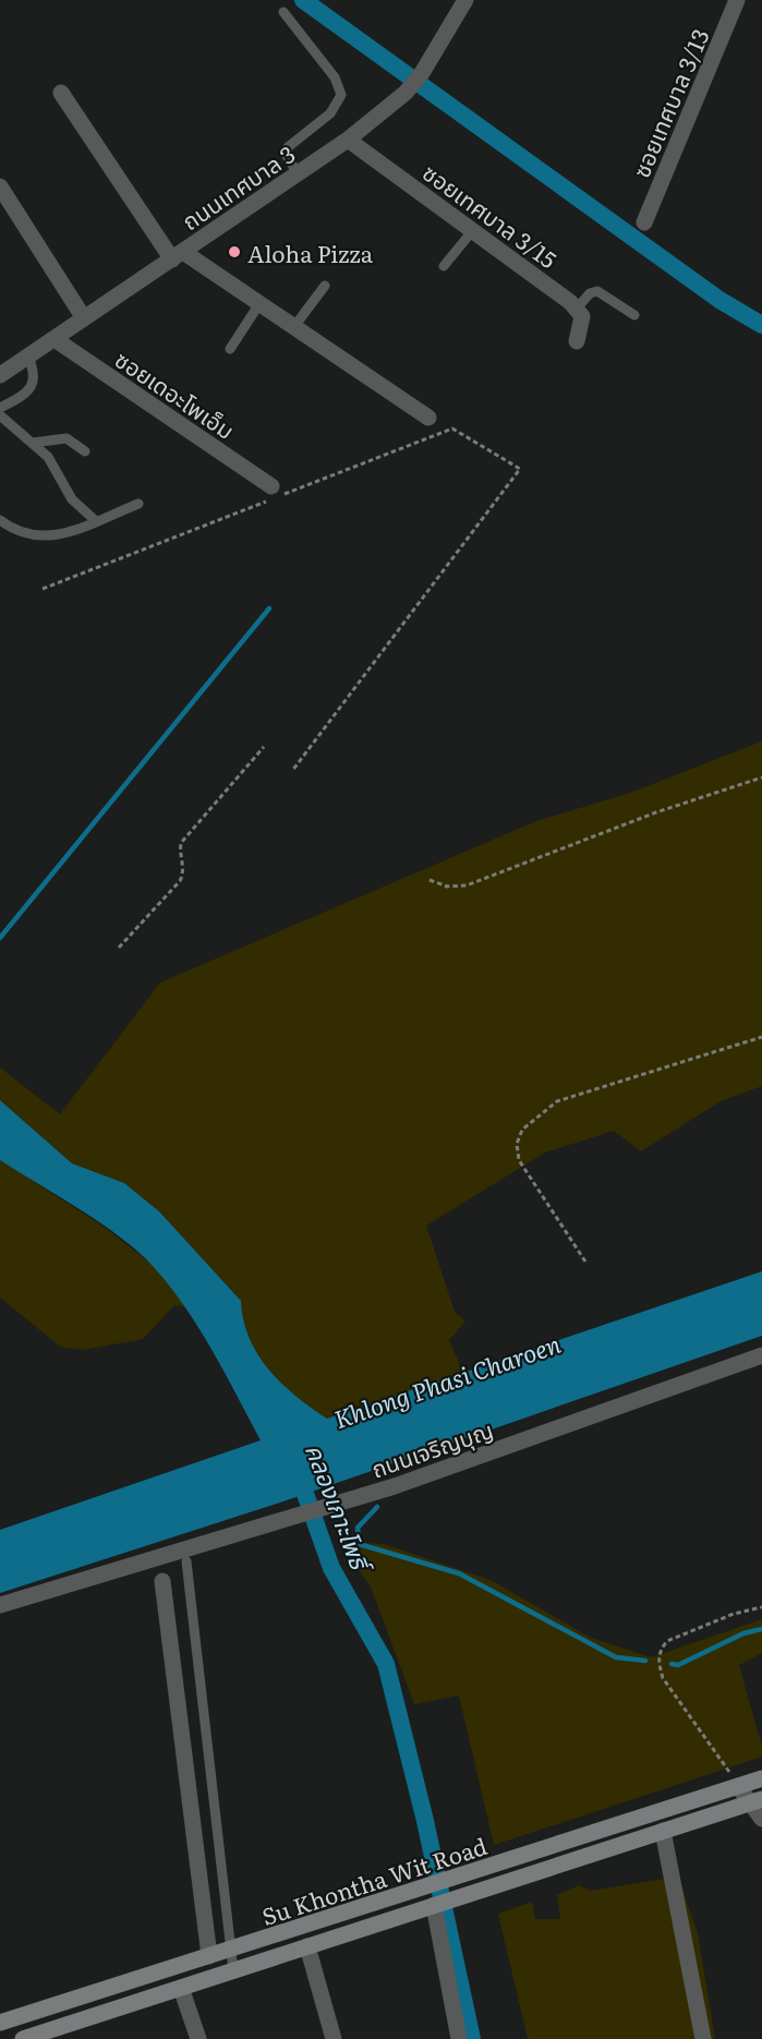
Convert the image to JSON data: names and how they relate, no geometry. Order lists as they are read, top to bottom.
{
  "streets": {
    "main road": ["Su Khontha Wit Road"],
    "street": [
      "ซอยเทศบาล 3/13",
      "ถนนเทศบาล 3",
      "ซอยเทศบาล 3/15",
      "ซอยเดอะโพเอ็ม",
      "ถนนเจริญบุญ"
    ]
  },
  "crossings": [
    ["ถนนเทศบาล 3", "ซอยเทศบาล 3/15"],
    ["ถนนเทศบาล 3", "ซอยเดอะโพเอ็ม"]
  ],
  "water": ["Khlong Phasi Charoen", "คลองเกาะโพธิ์"],
  "places": ["Aloha Pizza"]
}
